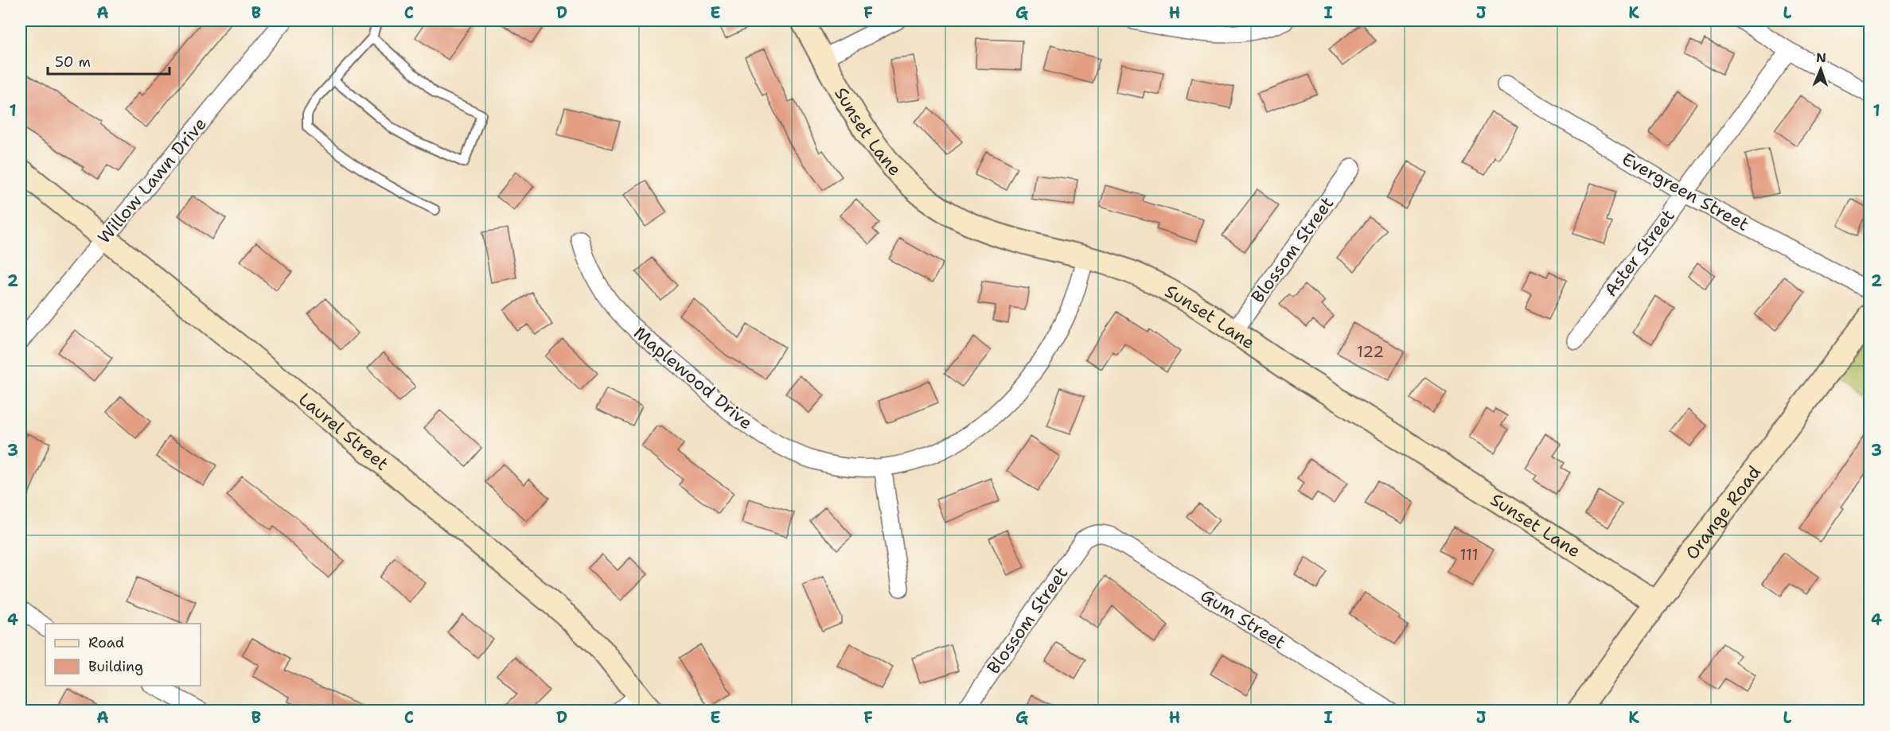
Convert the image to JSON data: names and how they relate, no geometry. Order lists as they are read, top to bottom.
{
  "streets": {
    "street": [
      "Sunset Lane",
      "Willow Lawn Drive",
      "Evergreen Street",
      "Blossom Street",
      "Aster Street",
      "Maplewood Drive",
      "Laurel Street",
      "Orange Road",
      "Gum Street"
    ]
  },
  "crossings": [
    ["Sunset Lane", "Blossom Street"],
    ["Sunset Lane", "Maplewood Drive"],
    ["Sunset Lane", "Orange Road"],
    ["Willow Lawn Drive", "Laurel Street"],
    ["Evergreen Street", "Aster Street"],
    ["Blossom Street", "Gum Street"]
  ],
  "house_numbers": ["122", "111"],
  "legend": ["Road", "Building"],
  "scale_bar": "50 m",
  "north": "top",
  "grid": {
    "columns": [
      "A",
      "B",
      "C",
      "D",
      "E",
      "F",
      "G",
      "H",
      "I",
      "J",
      "K",
      "L"
    ],
    "rows": [
      "1",
      "2",
      "3",
      "4"
    ]
  }
}
